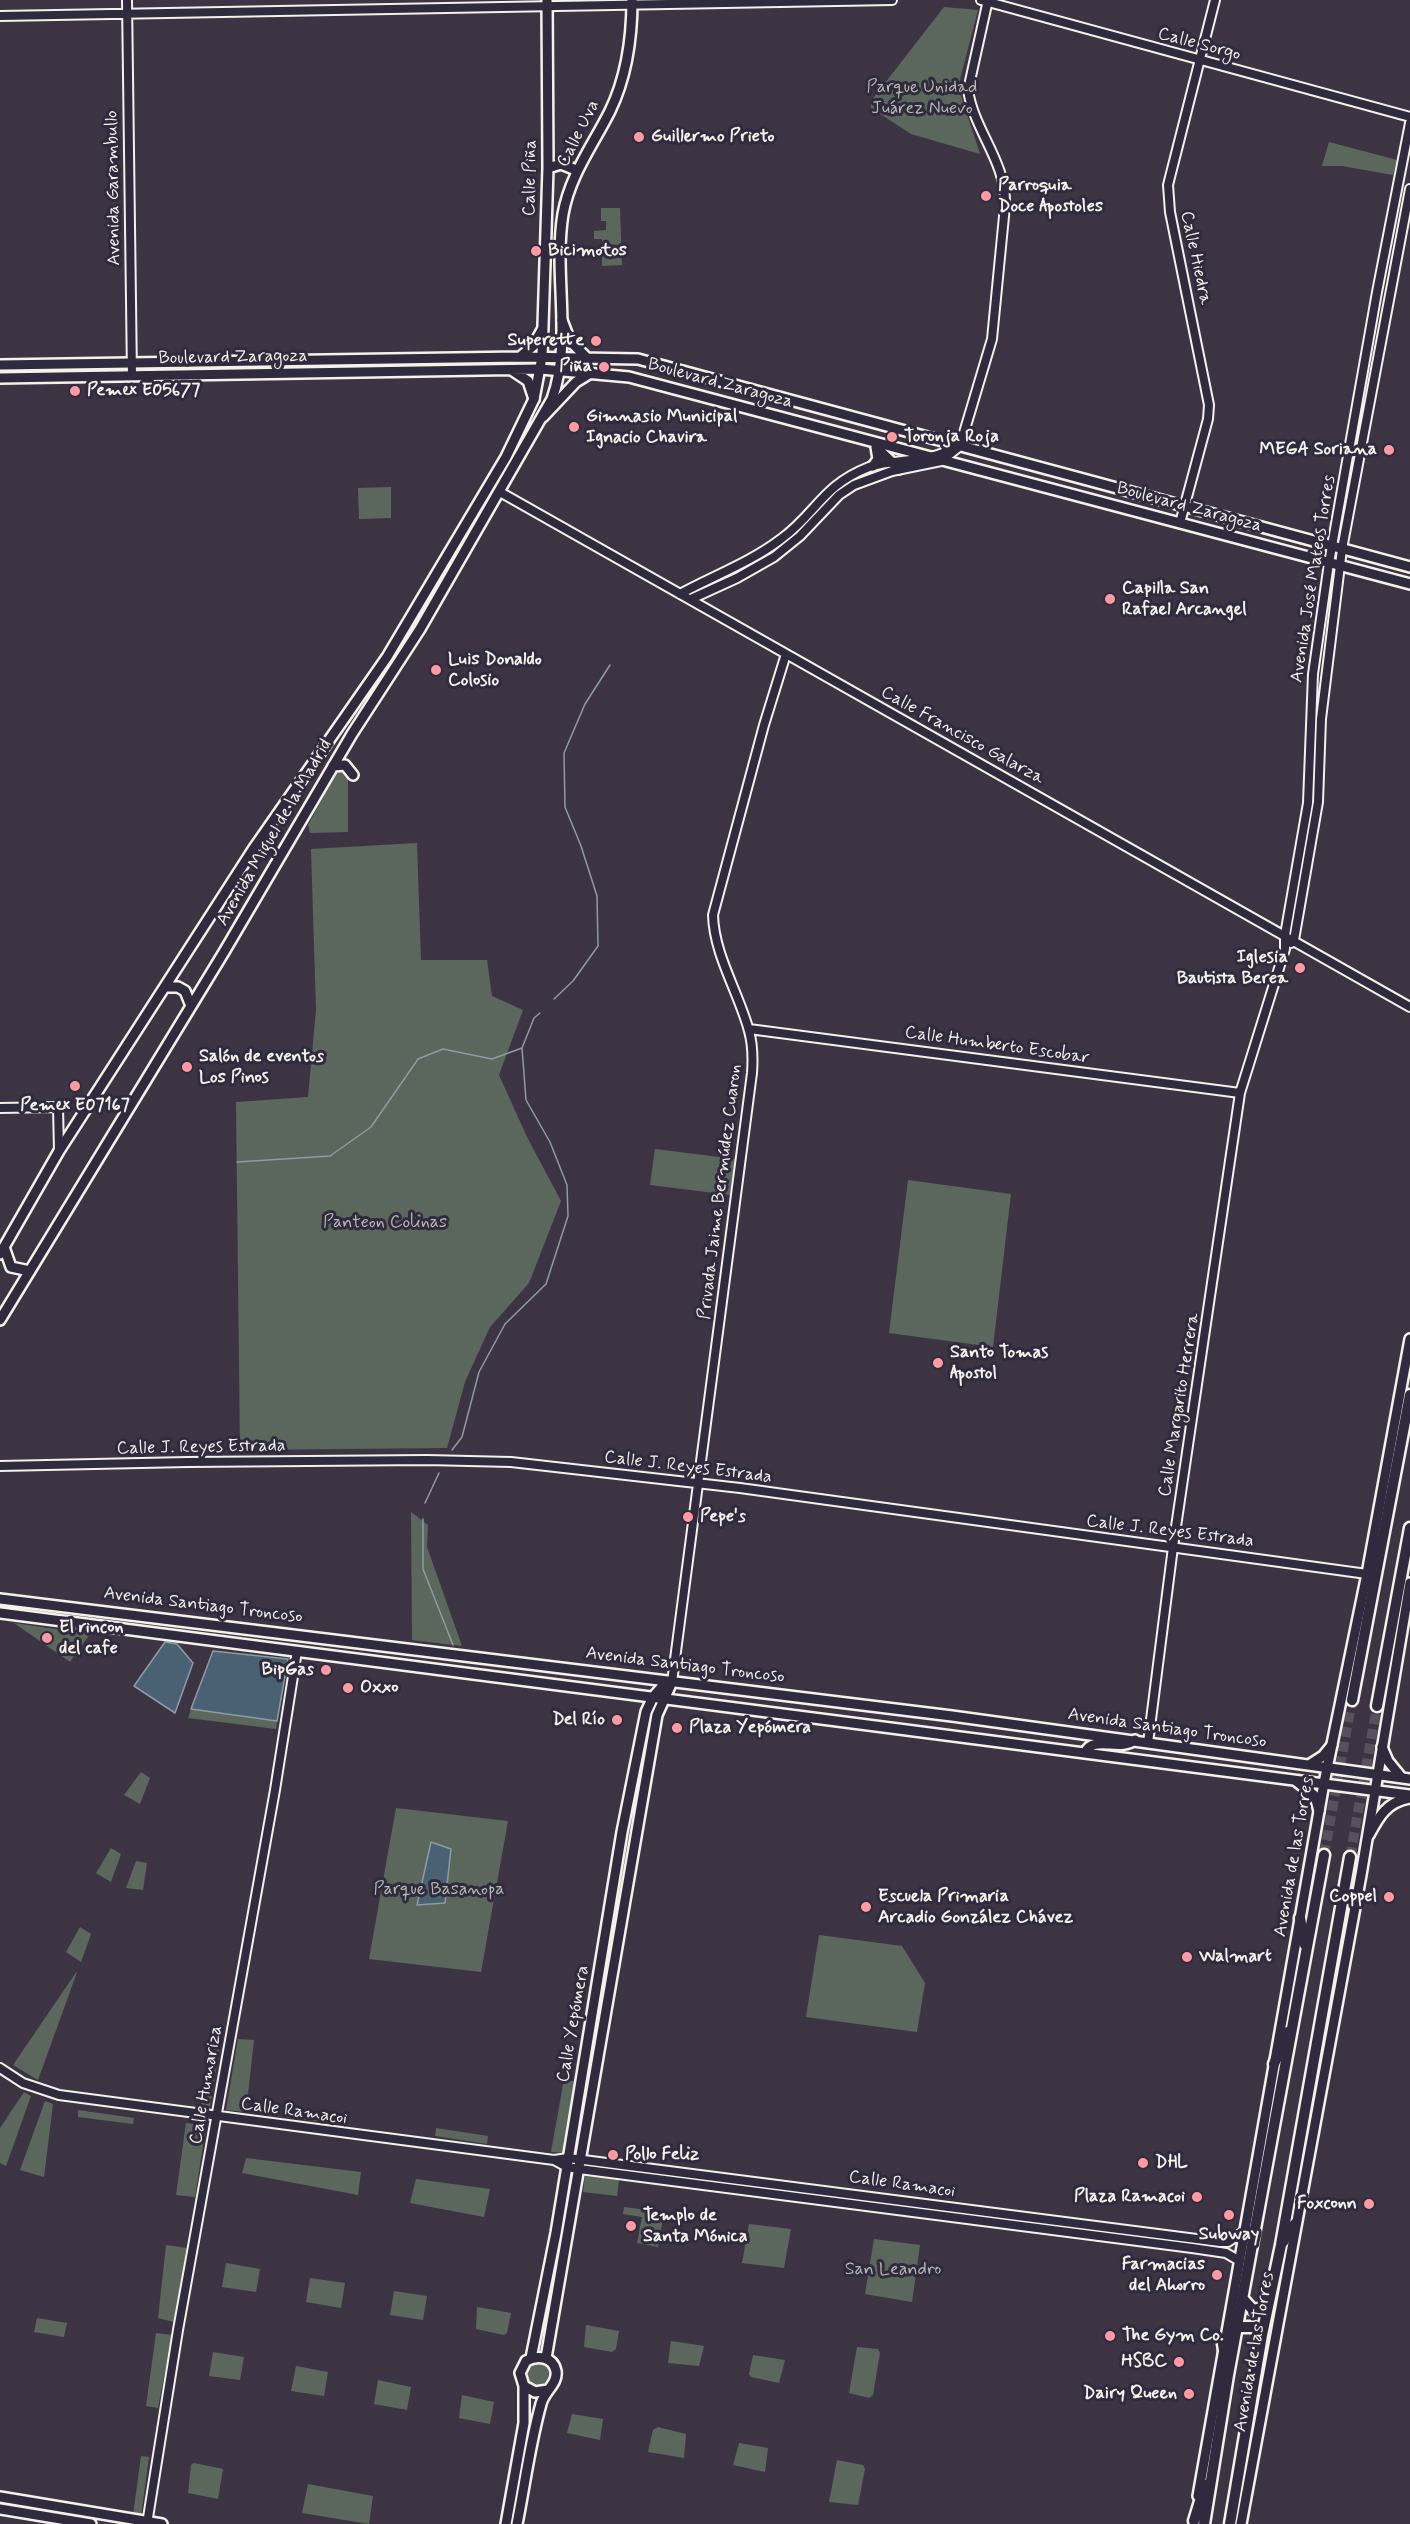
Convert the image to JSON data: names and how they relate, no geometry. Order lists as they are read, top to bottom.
{
  "streets": {
    "highway": ["Avenida de las Torres"],
    "main road": [
      "Calle Uva",
      "Calle Piña",
      "Boulevard Zaragoza",
      "Avenida Miguel de la Madrid",
      "Avenida Santiago Troncoso",
      "Calle Yepómera"
    ],
    "street": [
      "Calle Sorgo",
      "Avenida Garambullo",
      "Calle Hiedra",
      "Avenida José Mateos Torres",
      "Calle Francisco Galarza",
      "Calle Humberto Escobar",
      "Privada Jaime Bermúdez Cuaron",
      "Calle Margarito Herrera",
      "Calle J. Reyes Estrada",
      "Calle Humariza",
      "Calle Ramacoi"
    ]
  },
  "crossings": [
    ["Calle Sorgo", "Calle Hiedra"],
    ["Calle Uva", "Boulevard Zaragoza"],
    ["Calle Uva", "Avenida Miguel de la Madrid"],
    ["Calle Piña", "Boulevard Zaragoza"],
    ["Calle Piña", "Avenida Miguel de la Madrid"],
    ["Avenida Garambullo", "Boulevard Zaragoza"],
    ["Calle Hiedra", "Boulevard Zaragoza"],
    ["Boulevard Zaragoza", "Avenida José Mateos Torres"],
    ["Boulevard Zaragoza", "Avenida Miguel de la Madrid"],
    ["Avenida José Mateos Torres", "Calle Francisco Galarza"],
    ["Avenida José Mateos Torres", "Calle Margarito Herrera"],
    ["Calle Francisco Galarza", "Avenida Miguel de la Madrid"],
    ["Calle Francisco Galarza", "Privada Jaime Bermúdez Cuaron"],
    ["Calle Humberto Escobar", "Privada Jaime Bermúdez Cuaron"],
    ["Calle Humberto Escobar", "Calle Margarito Herrera"],
    ["Privada Jaime Bermúdez Cuaron", "Calle J. Reyes Estrada"],
    ["Privada Jaime Bermúdez Cuaron", "Avenida Santiago Troncoso"],
    ["Privada Jaime Bermúdez Cuaron", "Calle Yepómera"],
    ["Calle Margarito Herrera", "Calle J. Reyes Estrada"],
    ["Calle Margarito Herrera", "Avenida Santiago Troncoso"],
    ["Calle J. Reyes Estrada", "Avenida de las Torres"],
    ["Avenida Santiago Troncoso", "Avenida de las Torres"],
    ["Avenida Santiago Troncoso", "Calle Yepómera"],
    ["Avenida Santiago Troncoso", "Calle Humariza"],
    ["Avenida de las Torres", "Calle Ramacoi"],
    ["Calle Yepómera", "Calle Ramacoi"],
    ["Calle Humariza", "Calle Ramacoi"]
  ],
  "parks": [
    "Parque Unidad Juárez Nuevo",
    "Panteon Colinas",
    "Parque Basanopa",
    "San Leandro"
  ],
  "places": [
    "Guillermo Prieto",
    "Parroquia Doce Apostoles",
    "Bicimotos",
    "Superette",
    "Piña",
    "Pemex E05677",
    "Gimnasio Municipal Ignacio Chavira",
    "Toronja Roja",
    "MEGA Soriana",
    "Capilla San Rafael Arcangel",
    "Luis Donaldo Colosio",
    "Iglesia Bautista Berea",
    "Salón de eventos Los Pinos",
    "Pemex E07167",
    "Santo Tomas Apostol",
    "Pepe's",
    "El rincon del cafe",
    "BipGas",
    "Oxxo",
    "Del Río",
    "Plaza Yepómera",
    "Coppel",
    "Escuela Primaria Arcadio González Chávez",
    "Walmart",
    "Pollo Feliz",
    "DHL",
    "Plaza Ramacoi",
    "Foxconn",
    "Subway",
    "Templo de Santa Mónica",
    "Farmacias del Ahorro",
    "The Gym Co.",
    "HSBC",
    "Dairy Queen"
  ]
}
